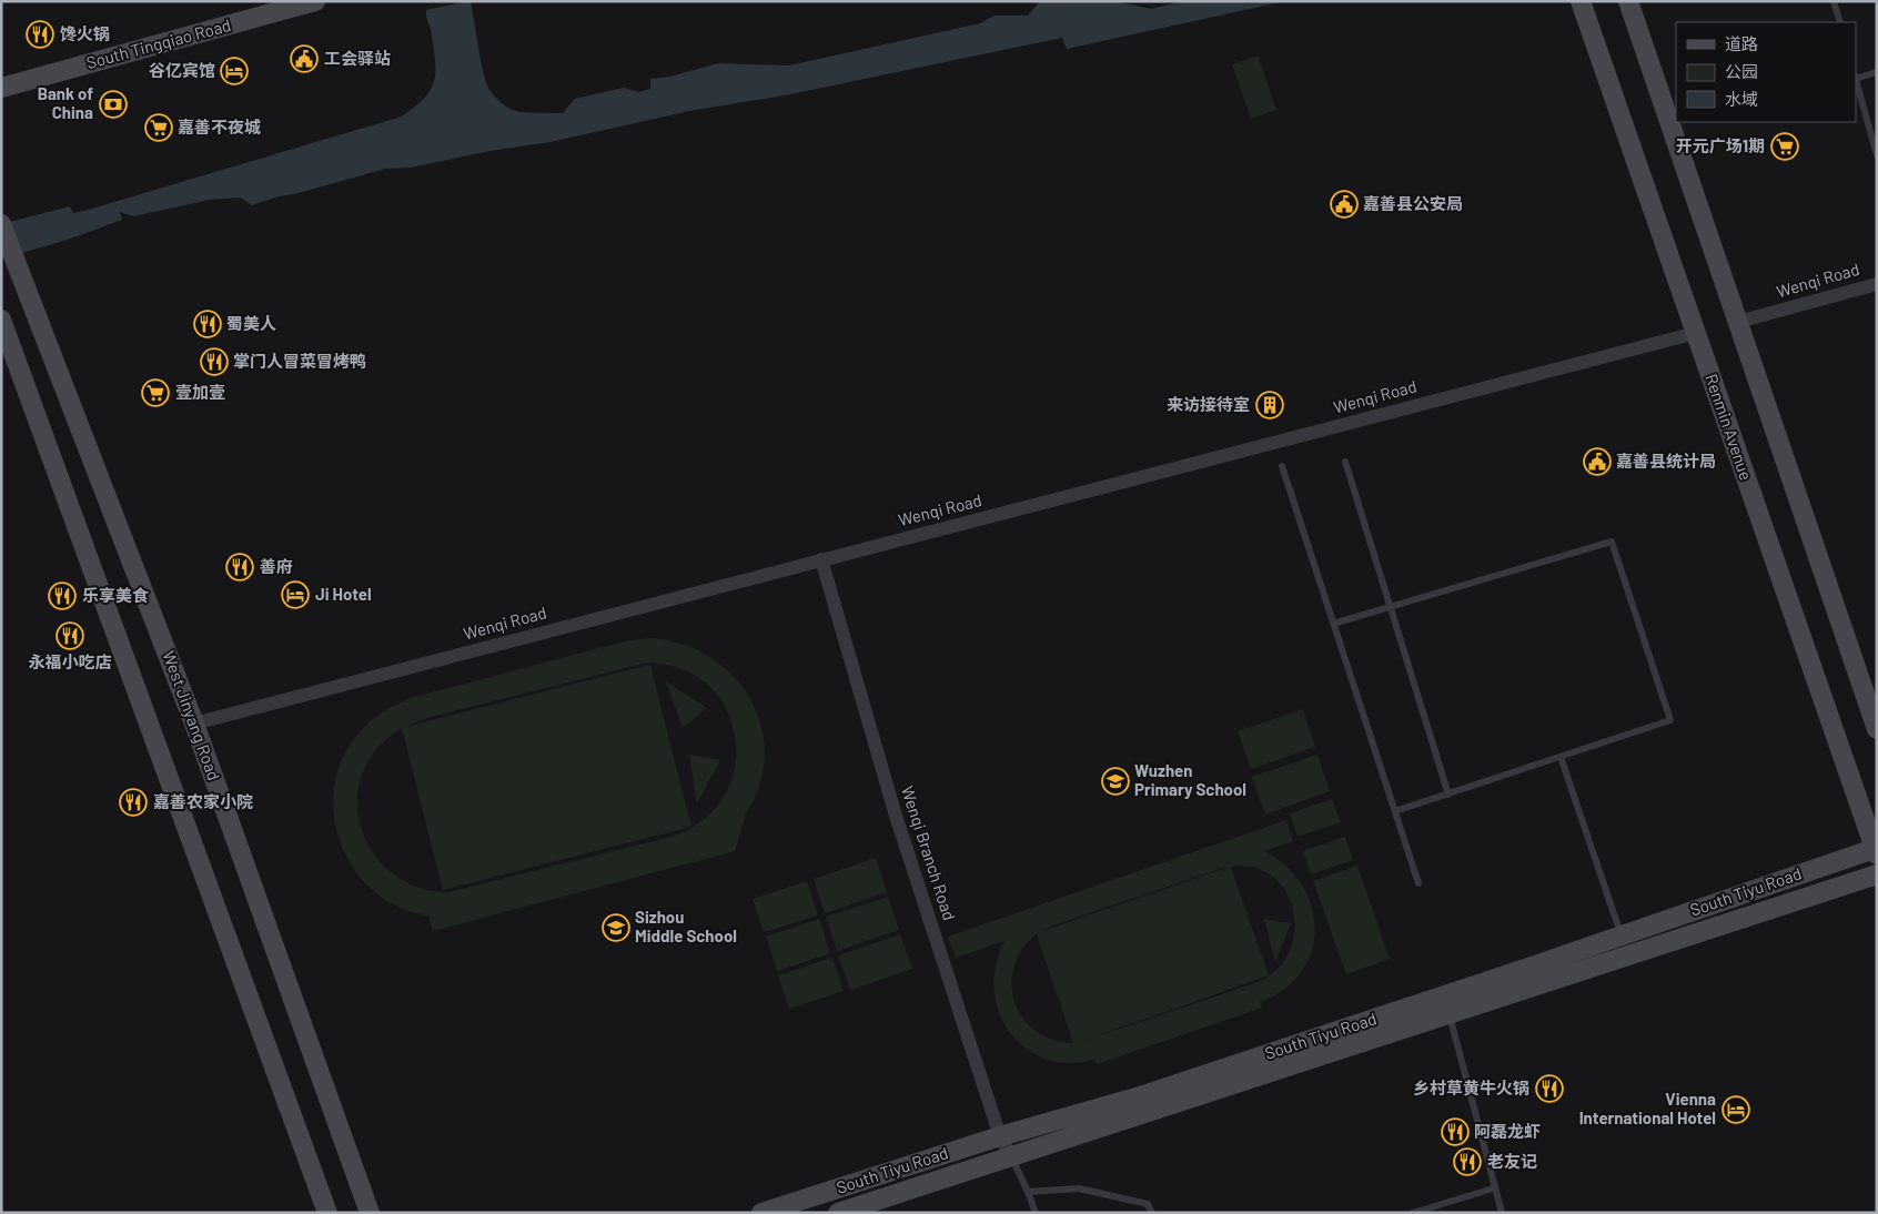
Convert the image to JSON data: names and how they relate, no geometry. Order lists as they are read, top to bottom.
{
  "streets": {
    "main road": [
      "South Tingqiao Road",
      "Renmin Avenue",
      "West Jinyang Road",
      "South Tiyu Road"
    ],
    "street": ["Wenqi Road", "Wenqi Branch Road"]
  },
  "crossings": [
    ["Wenqi Road", "Renmin Avenue"],
    ["Wenqi Road", "West Jinyang Road"],
    ["Wenqi Road", "Wenqi Branch Road"],
    ["Renmin Avenue", "South Tiyu Road"],
    ["Wenqi Branch Road", "South Tiyu Road"]
  ],
  "places": {
    "restaurant": [
      "馋火锅",
      "蜀美人",
      "掌门人冒菜冒烤鸭",
      "善府",
      "乐享美食",
      "永福小吃店",
      "嘉善农家小院",
      "乡村草黄牛火锅",
      "阿磊龙虾",
      "老友记"
    ],
    "public building": ["工会驿站", "嘉善县公安局", "嘉善县统计局"],
    "hotel": ["谷亿宾馆", "Ji Hotel", "Vienna International Hotel"],
    "bank": ["Bank of China"],
    "supermarket": ["嘉善不夜城", "开元广场1期", "壹加壹"],
    "building": ["来访接待室"],
    "school or university": ["Wuzhen Primary School", "Sizhou Middle School"]
  },
  "legend": ["道路", "公园", "水域"]
}
